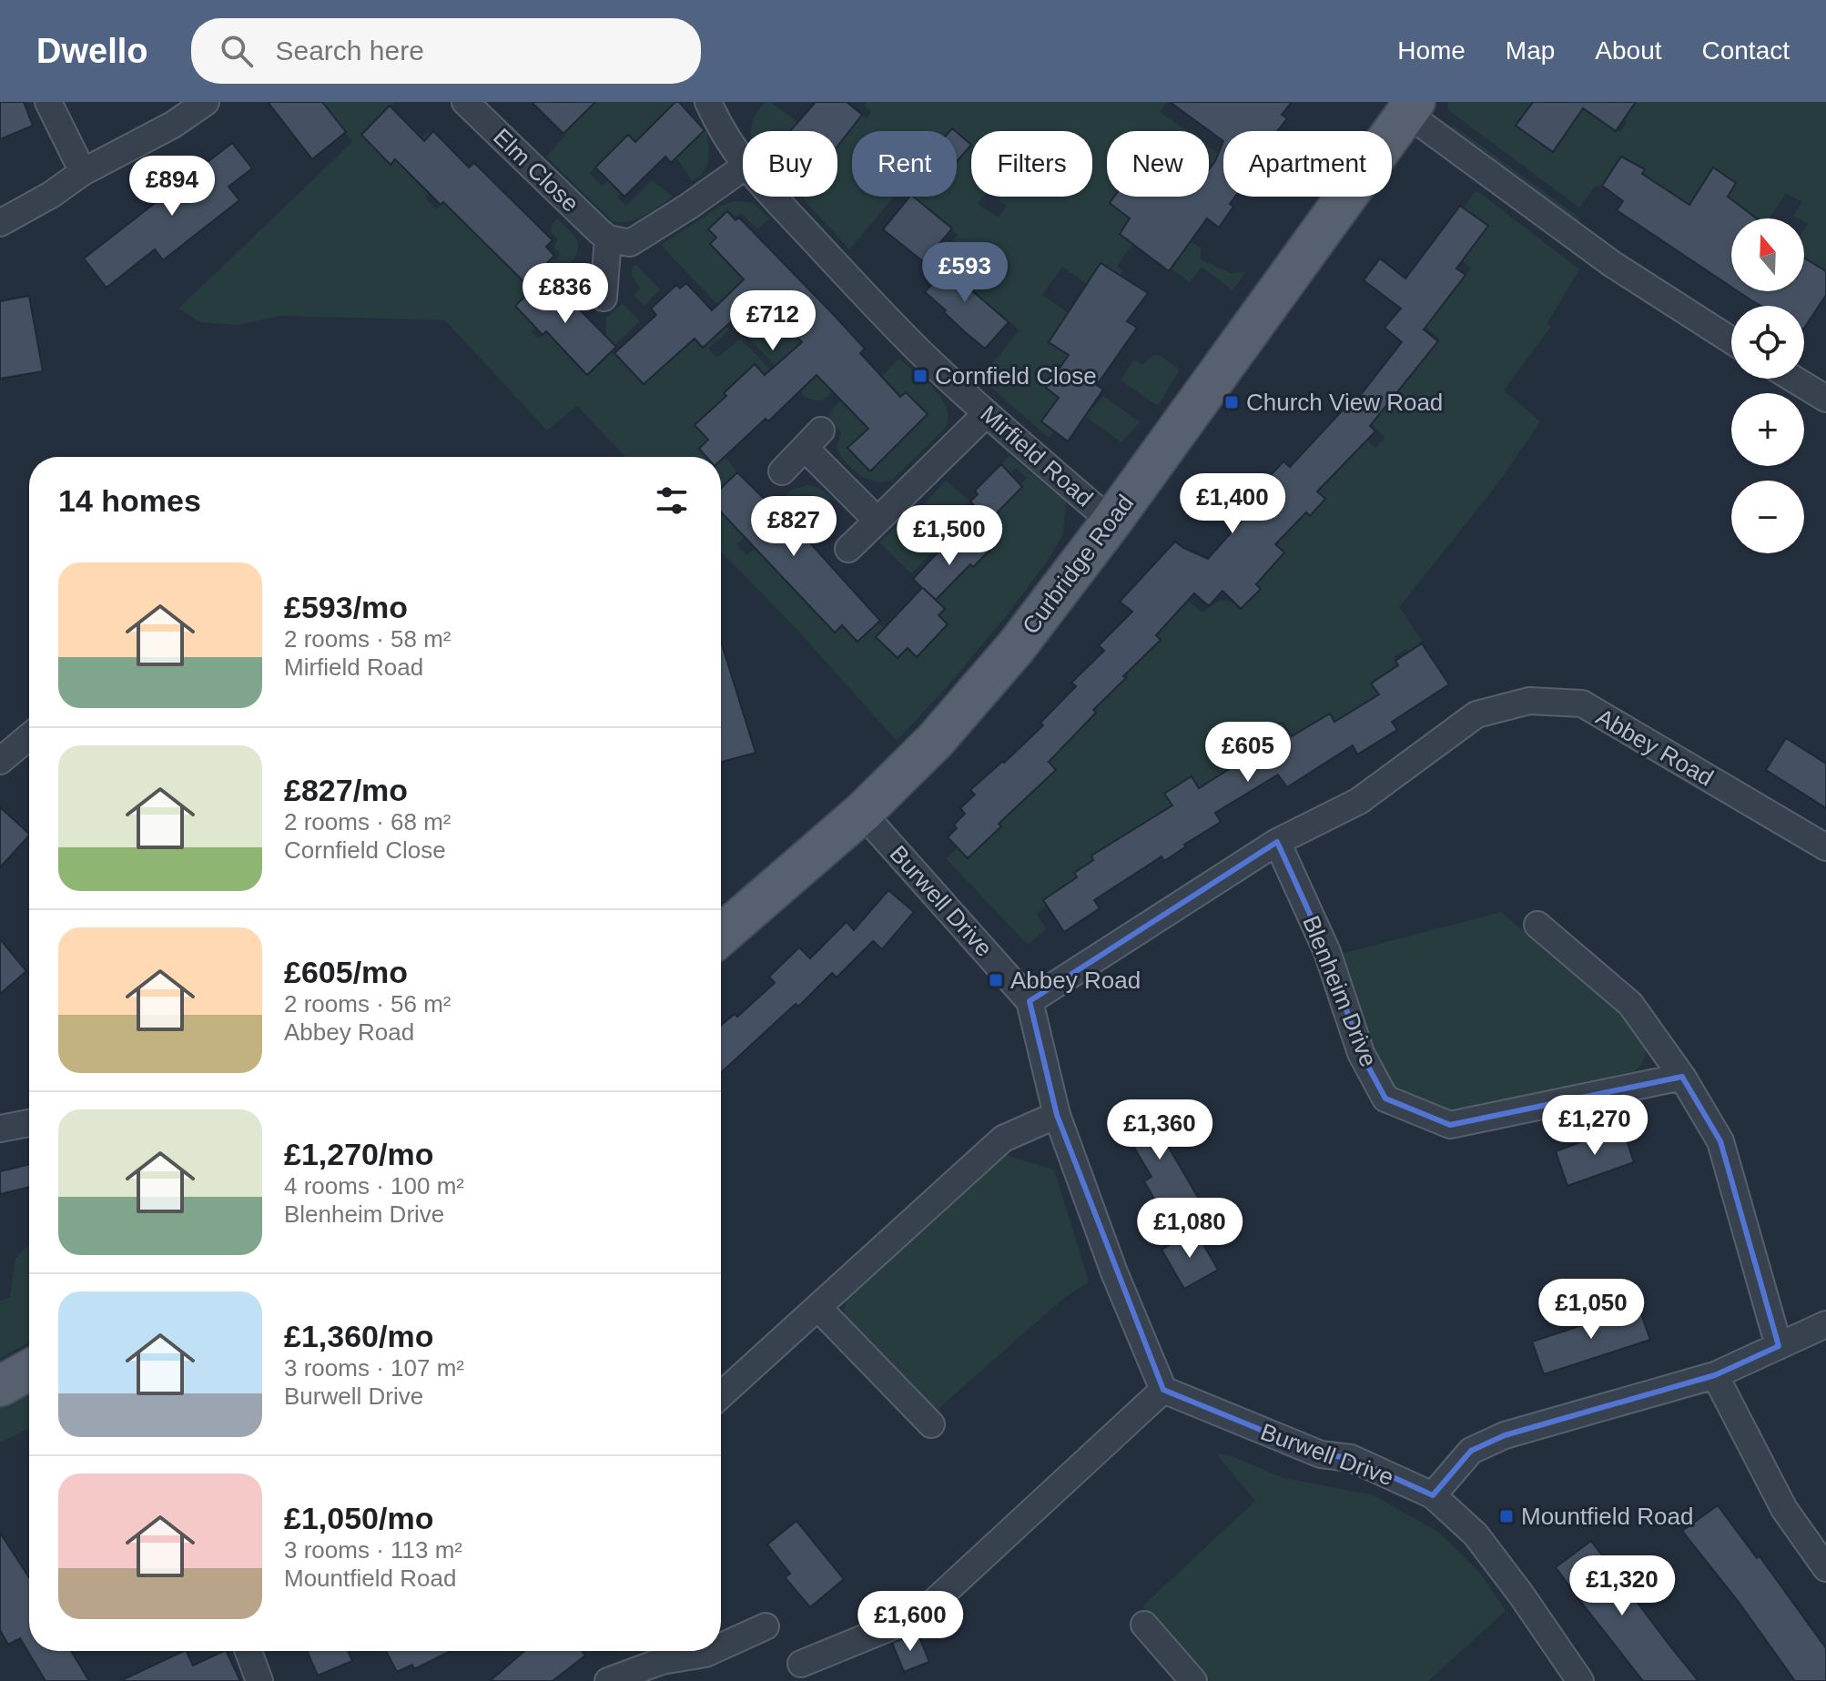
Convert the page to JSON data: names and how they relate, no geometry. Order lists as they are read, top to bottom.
{
  "streets": {
    "main road": ["Curbridge Road"],
    "street": [
      "Elm Close",
      "Mirfield Road",
      "Abbey Road",
      "Burwell Drive",
      "Blenheim Drive"
    ]
  },
  "crossings": [
    ["Mirfield Road", "Curbridge Road"],
    ["Curbridge Road", "Burwell Drive"],
    ["Abbey Road", "Burwell Drive"],
    ["Abbey Road", "Blenheim Drive"]
  ],
  "places": {
    "transit": [
      "Cornfield Close",
      "Church View Road",
      "Abbey Road",
      "Mountfield Road"
    ]
  },
  "north": "top",
  "page": {
    "header": "Dwello",
    "search": "Search here",
    "nav": [
      "Home",
      "Map",
      "About",
      "Contact"
    ],
    "chip": [
      "Buy",
      "Rent",
      "Filters",
      "New",
      "Apartment"
    ],
    "price": [
      "£894",
      "£593",
      "£836",
      "£712",
      "£1,400",
      "£827",
      "£1,500",
      "£605",
      "£1,270",
      "£1,360",
      "£1,080",
      "£1,050",
      "£1,320",
      "£1,600"
    ],
    "map_buttons": ["+", "−"],
    "heading": "14 homes",
    "list": [
      {
        "name": "£593/mo",
        "note": "2 rooms · 58 m² · Mirfield Road"
      },
      {
        "name": "£827/mo",
        "note": "2 rooms · 68 m² · Cornfield Close"
      },
      {
        "name": "£605/mo",
        "note": "2 rooms · 56 m² · Abbey Road"
      },
      {
        "name": "£1,270/mo",
        "note": "4 rooms · 100 m² · Blenheim Drive"
      },
      {
        "name": "£1,360/mo",
        "note": "3 rooms · 107 m² · Burwell Drive"
      },
      {
        "name": "£1,050/mo",
        "note": "3 rooms · 113 m² · Mountfield Road"
      }
    ]
  }
}
